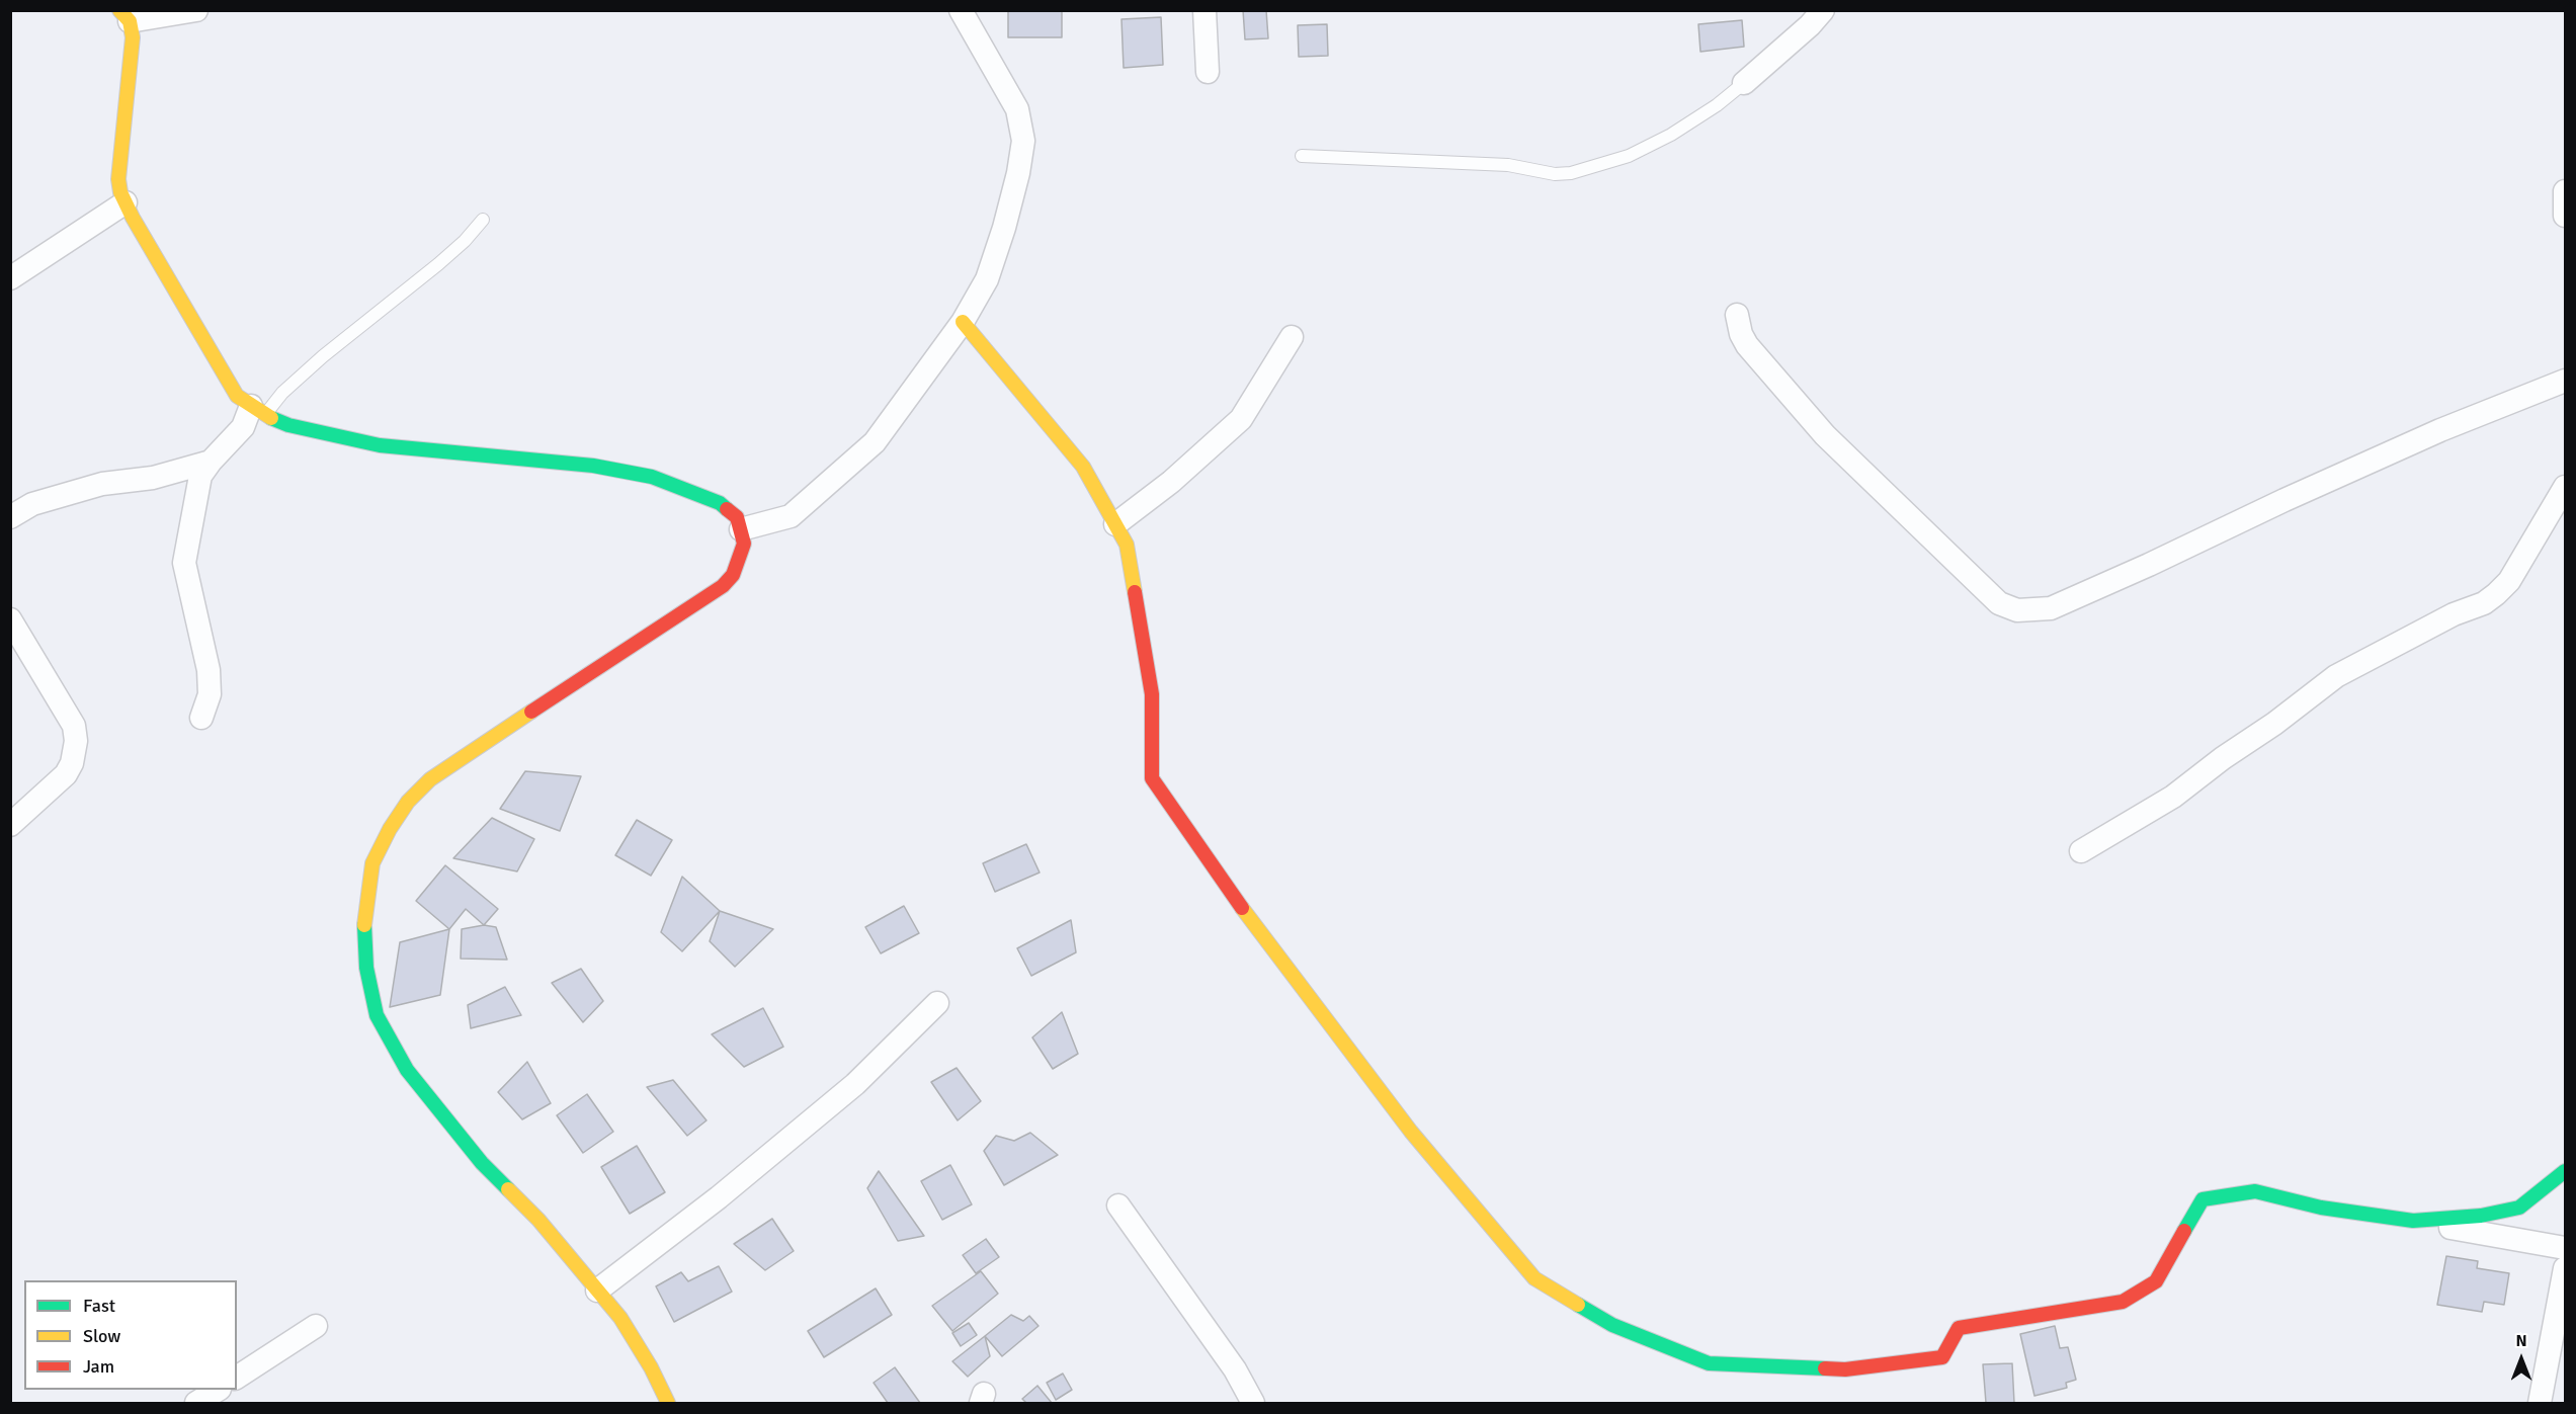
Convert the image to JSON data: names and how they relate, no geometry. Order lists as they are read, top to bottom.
{
  "legend": ["Fast", "Slow", "Jam"],
  "north": "top"
}
